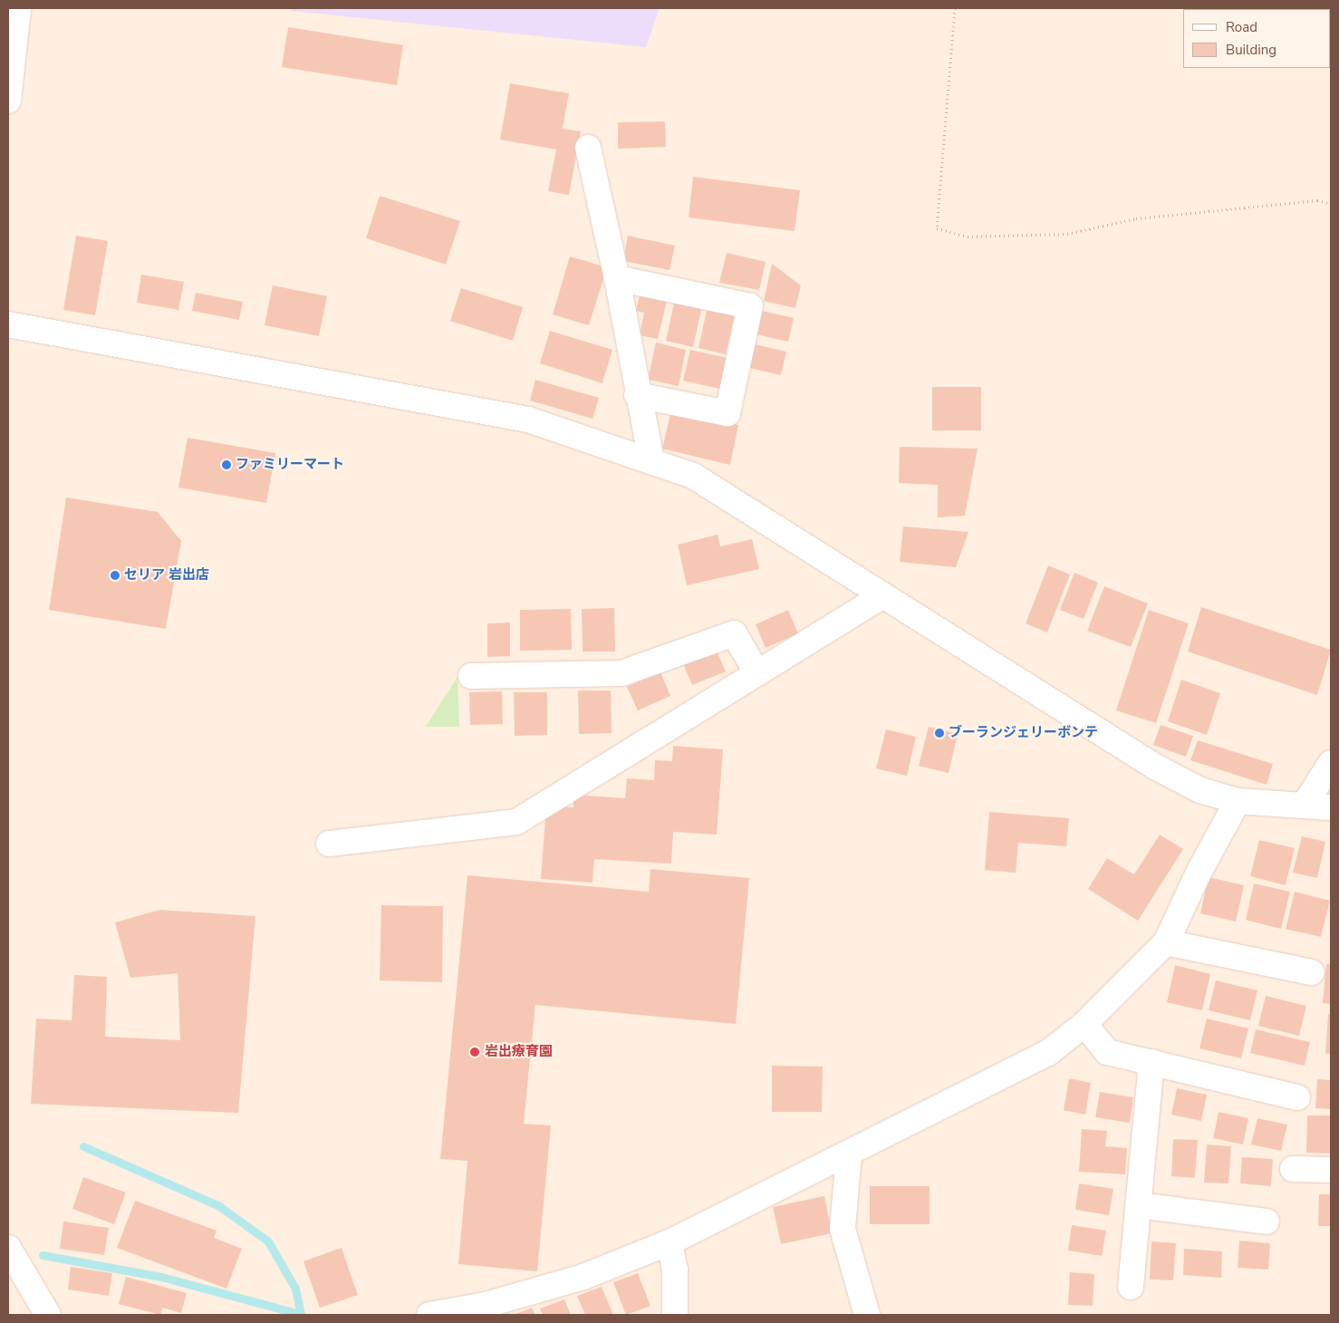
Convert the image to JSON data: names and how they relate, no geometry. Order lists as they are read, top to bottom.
{
  "places": [
    "ファミリーマート",
    "セリア 岩出店",
    "ブーランジェリーボンテ",
    "岩出療育園"
  ],
  "legend": ["Road", "Building"]
}
